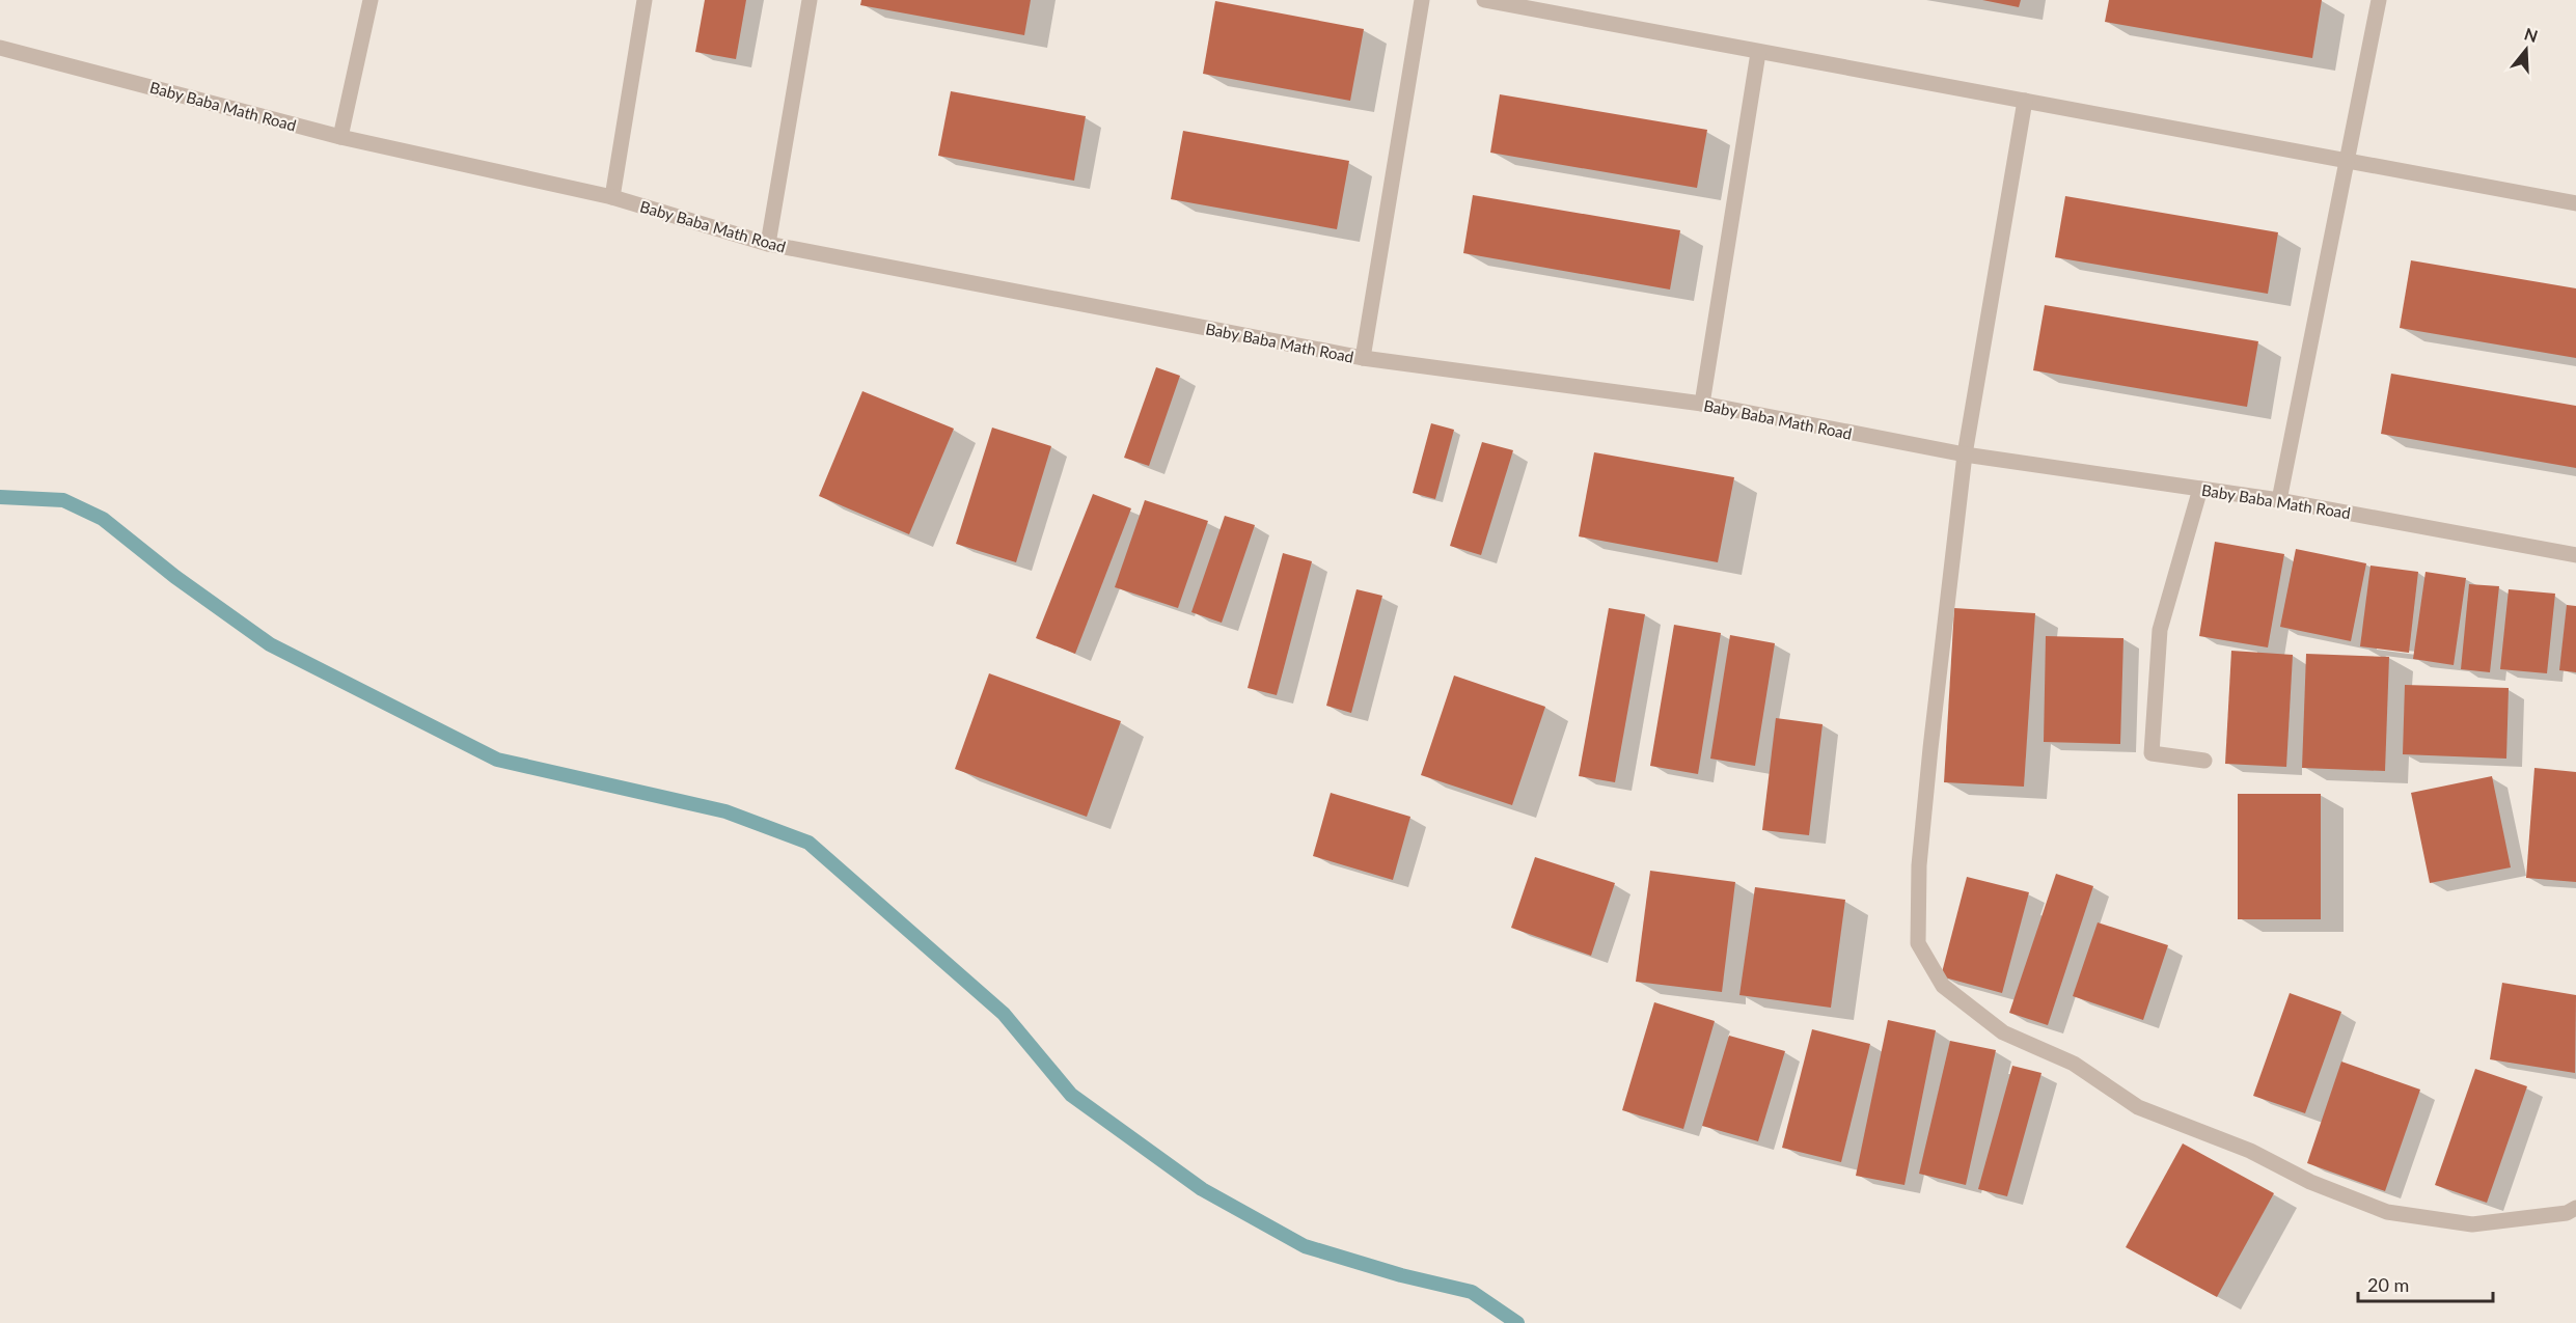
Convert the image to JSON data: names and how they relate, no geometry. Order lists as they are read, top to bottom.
{
  "streets": {
    "street": ["Baby Baba Math Road"]
  },
  "scale_bar": "20 m",
  "north": "top"
}
